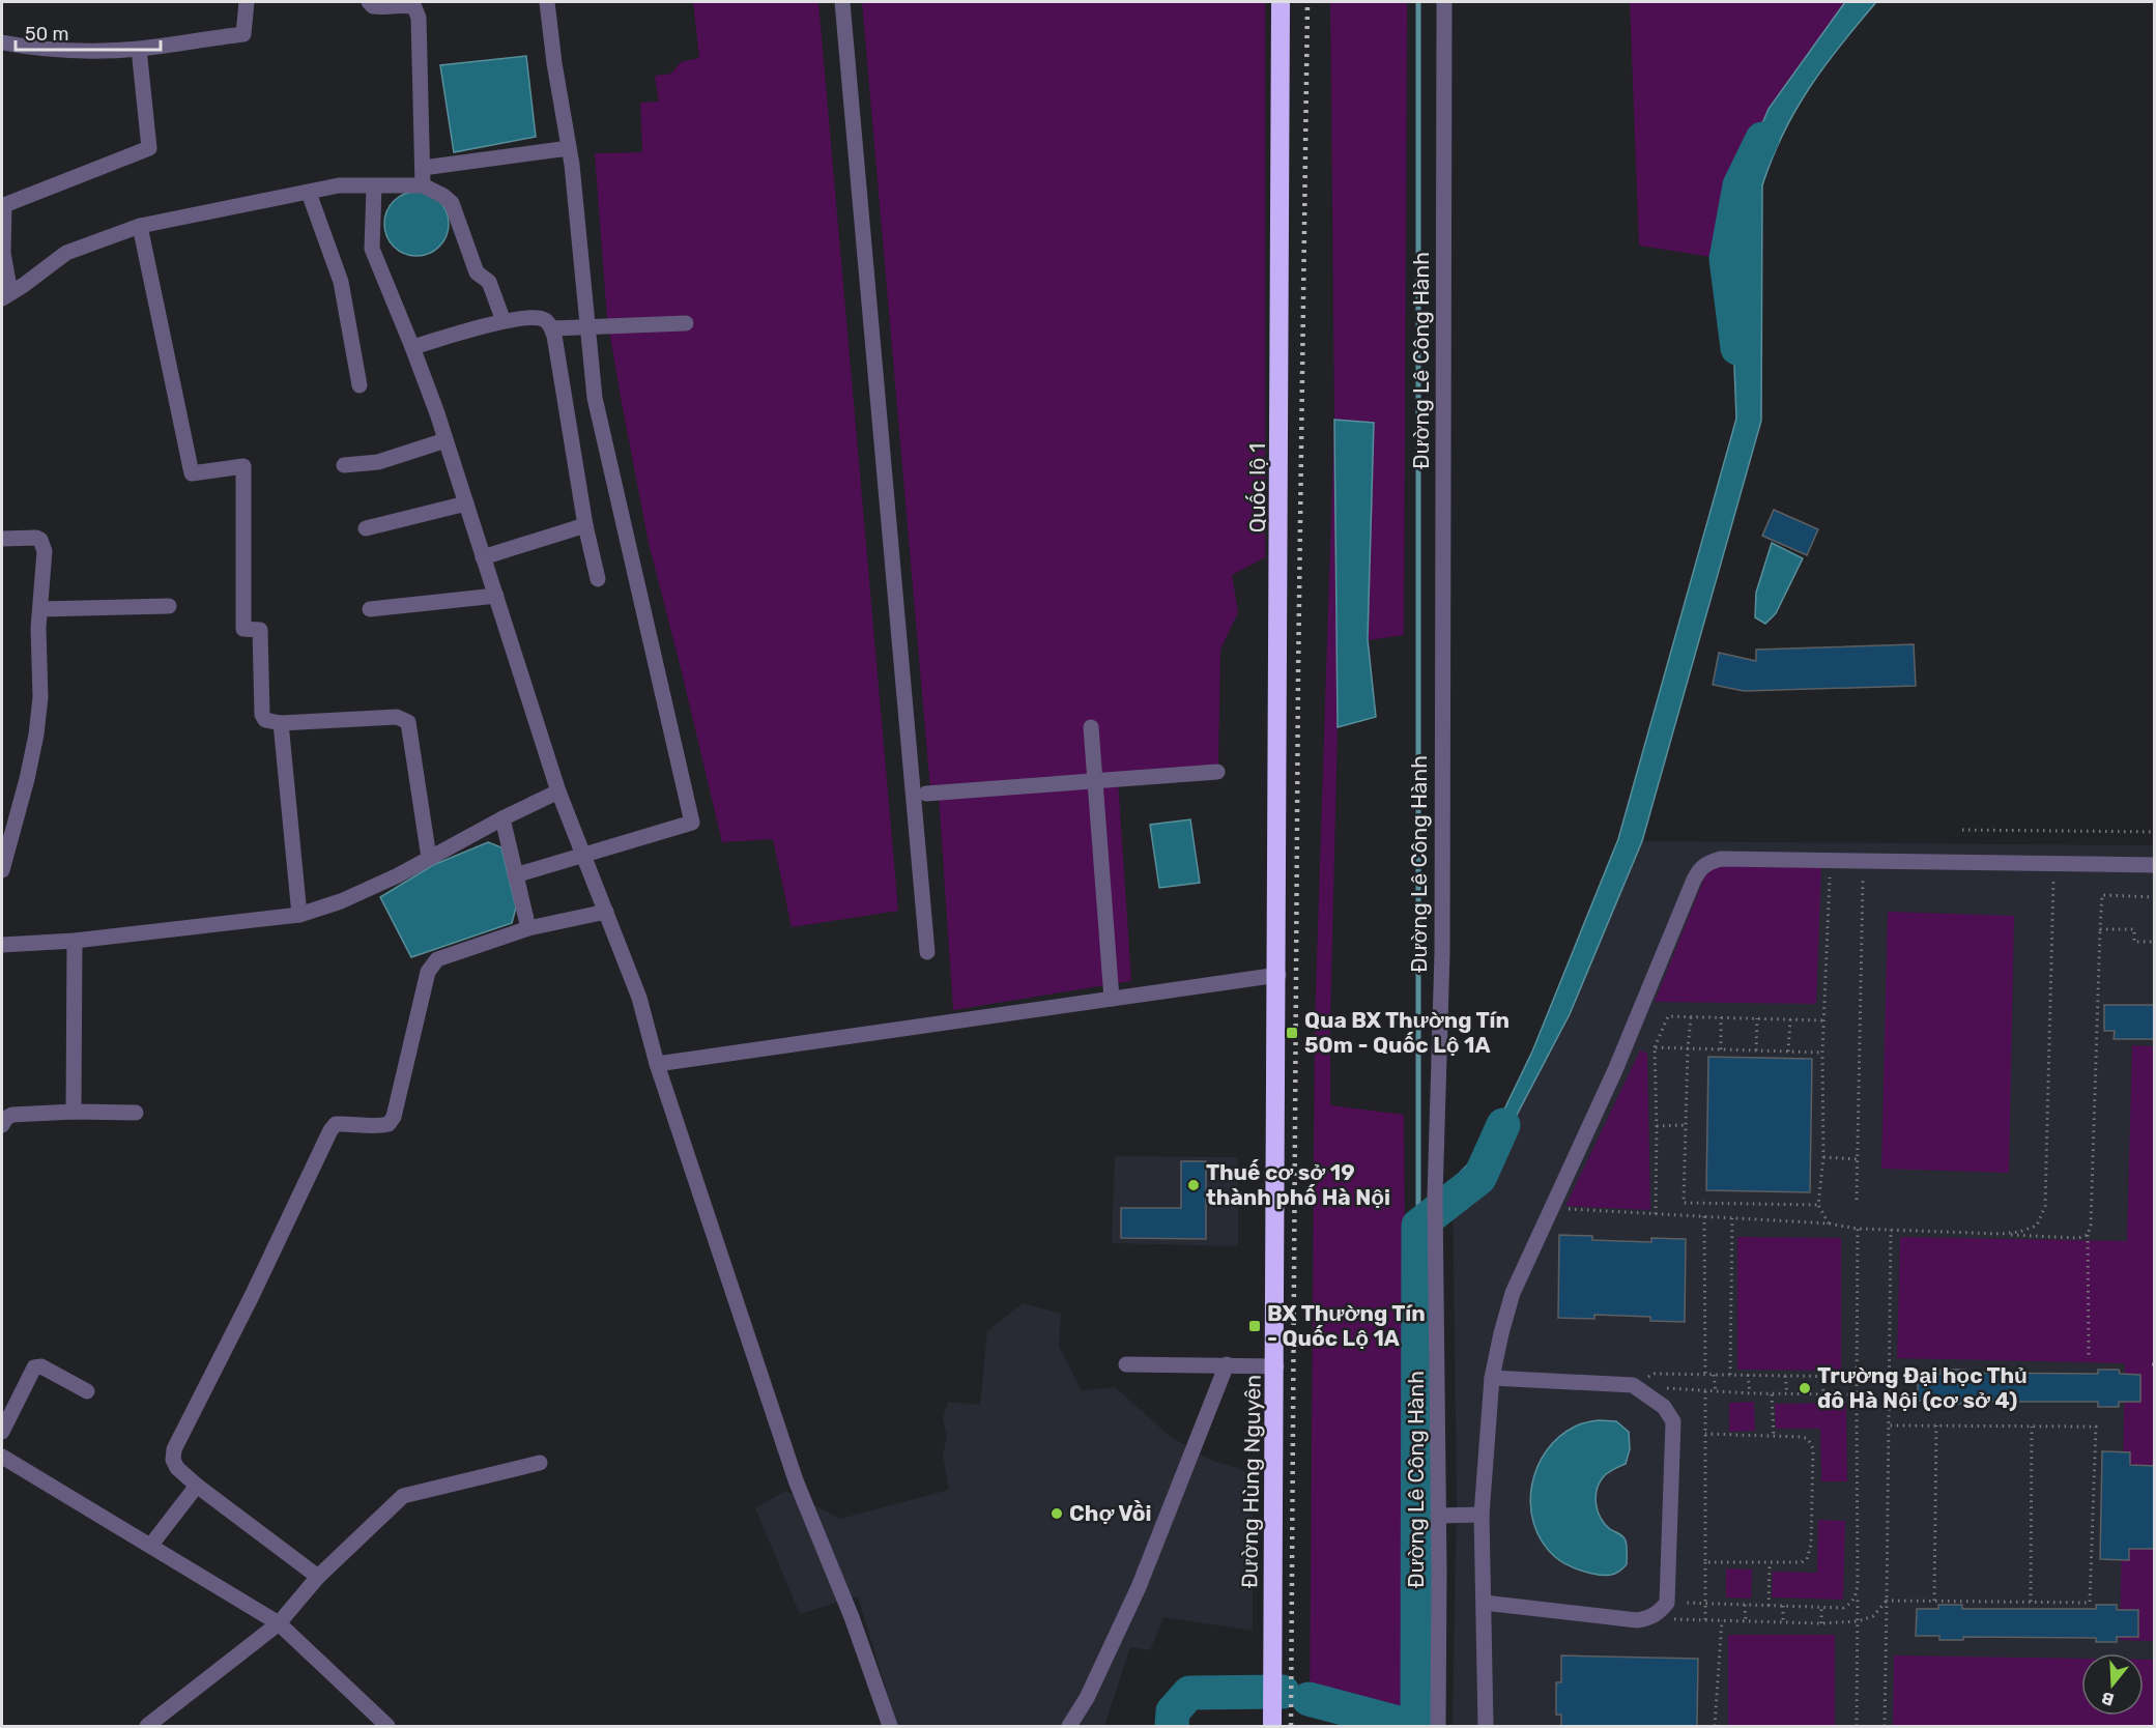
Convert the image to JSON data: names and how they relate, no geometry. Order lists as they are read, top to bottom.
{
  "streets": {
    "highway": ["Quốc lộ 1", "Đường Hùng Nguyên"],
    "street": ["Đường Lê Công Hành"]
  },
  "crossings": [
    ["Quốc lộ 1", "Đường Hùng Nguyên"]
  ],
  "places": {
    "transit": ["Qua BX Thường Tín 50m - Quốc Lộ 1A", "BX Thường Tín - Quốc Lộ 1A"],
    "other": ["Thuế cơ sở 19 thành phố Hà Nội", "Trường Đại học Thủ đô Hà Nội (cơ sở 4)", "Chợ Vồi"]
  },
  "scale_bar": "50 m",
  "north": "bottom"
}
